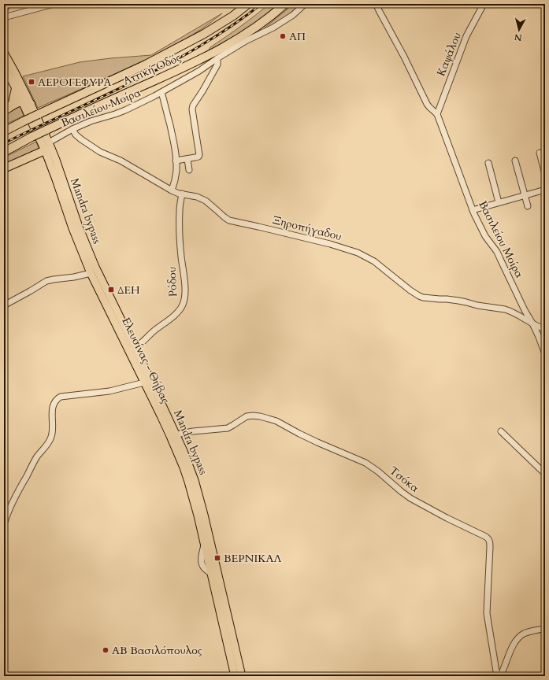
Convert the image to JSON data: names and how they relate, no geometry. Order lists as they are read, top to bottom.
{
  "streets": {
    "highway": ["Αττική Οδός"],
    "main road": ["Mandra bypass", "Ελευσίνας - Θήβας"],
    "street": [
      "Καψάλου",
      "Βασιλείου Μοίρα",
      "Ξηροπήγαδου",
      "Ρόδου",
      "Τσόκα"
    ]
  },
  "crossings": [
    ["Καψάλου", "Βασιλείου Μοίρα"],
    ["Βασιλείου Μοίρα", "Mandra bypass"],
    ["Βασιλείου Μοίρα", "Ξηροπήγαδου"],
    ["Mandra bypass", "Ρόδου"],
    ["Mandra bypass", "Ελευσίνας - Θήβας"],
    ["Mandra bypass", "Τσόκα"],
    ["Ξηροπήγαδου", "Ρόδου"],
    ["Ρόδου", "Ελευσίνας - Θήβας"]
  ],
  "places": {
    "other": ["ΑΠ", "ΑΒ Βασιλόπουλος"],
    "transit": ["ΑΕΡΟΓΕΦΥΡΑ", "ΔΕΗ", "ΒΕΡΝΙΚΑΛ"]
  },
  "north": "bottom"
}
